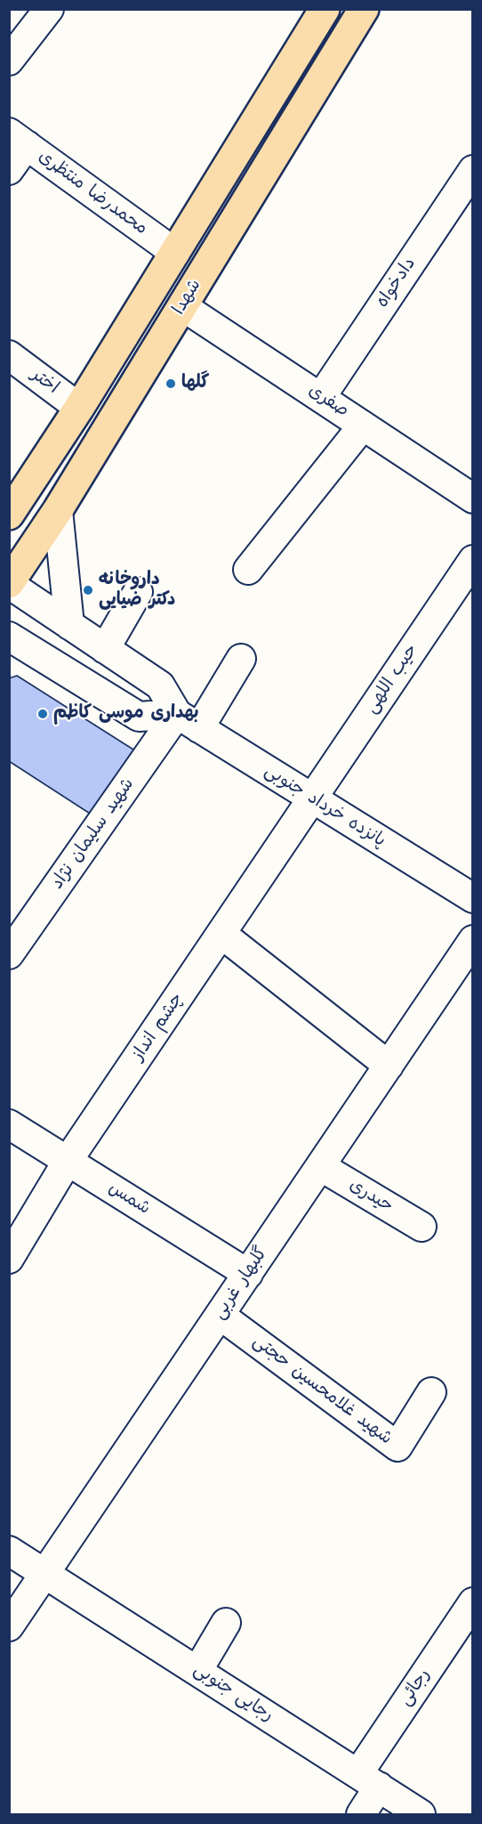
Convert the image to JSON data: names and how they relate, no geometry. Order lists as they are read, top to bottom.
{
  "streets": {
    "main road": ["شهدا"],
    "street": [
      "محمدرضا منتظری",
      "دادخواه",
      "اختر",
      "صفری",
      "حیب اللهی",
      "پانزده خرداد جنوبی",
      "شهید سلیمان نژاد",
      "چشم انداز",
      "حیدری",
      "شمس",
      "گلبهار غربی",
      "شهید غلامحسین حجتی",
      "رجائی",
      "رجایی جنوبی"
    ]
  },
  "crossings": [
    ["محمدرضا منتظری", "شهدا"],
    ["دادخواه", "صفری"],
    ["شهدا", "اختر"],
    ["شهدا", "صفری"],
    ["حیب اللهی", "پانزده خرداد جنوبی"],
    ["حیب اللهی", "چشم انداز"],
    ["پانزده خرداد جنوبی", "شهید سلیمان نژاد"],
    ["پانزده خرداد جنوبی", "چشم انداز"],
    ["چشم انداز", "شمس"],
    ["حیدری", "گلبهار غربی"],
    ["شمس", "گلبهار غربی"],
    ["گلبهار غربی", "شهید غلامحسین حجتی"],
    ["گلبهار غربی", "رجایی جنوبی"],
    ["رجائی", "رجایی جنوبی"]
  ],
  "places": ["گلها", "داروخانه دکتر ضیایی", "بهداری موسی کاظم"]
}
